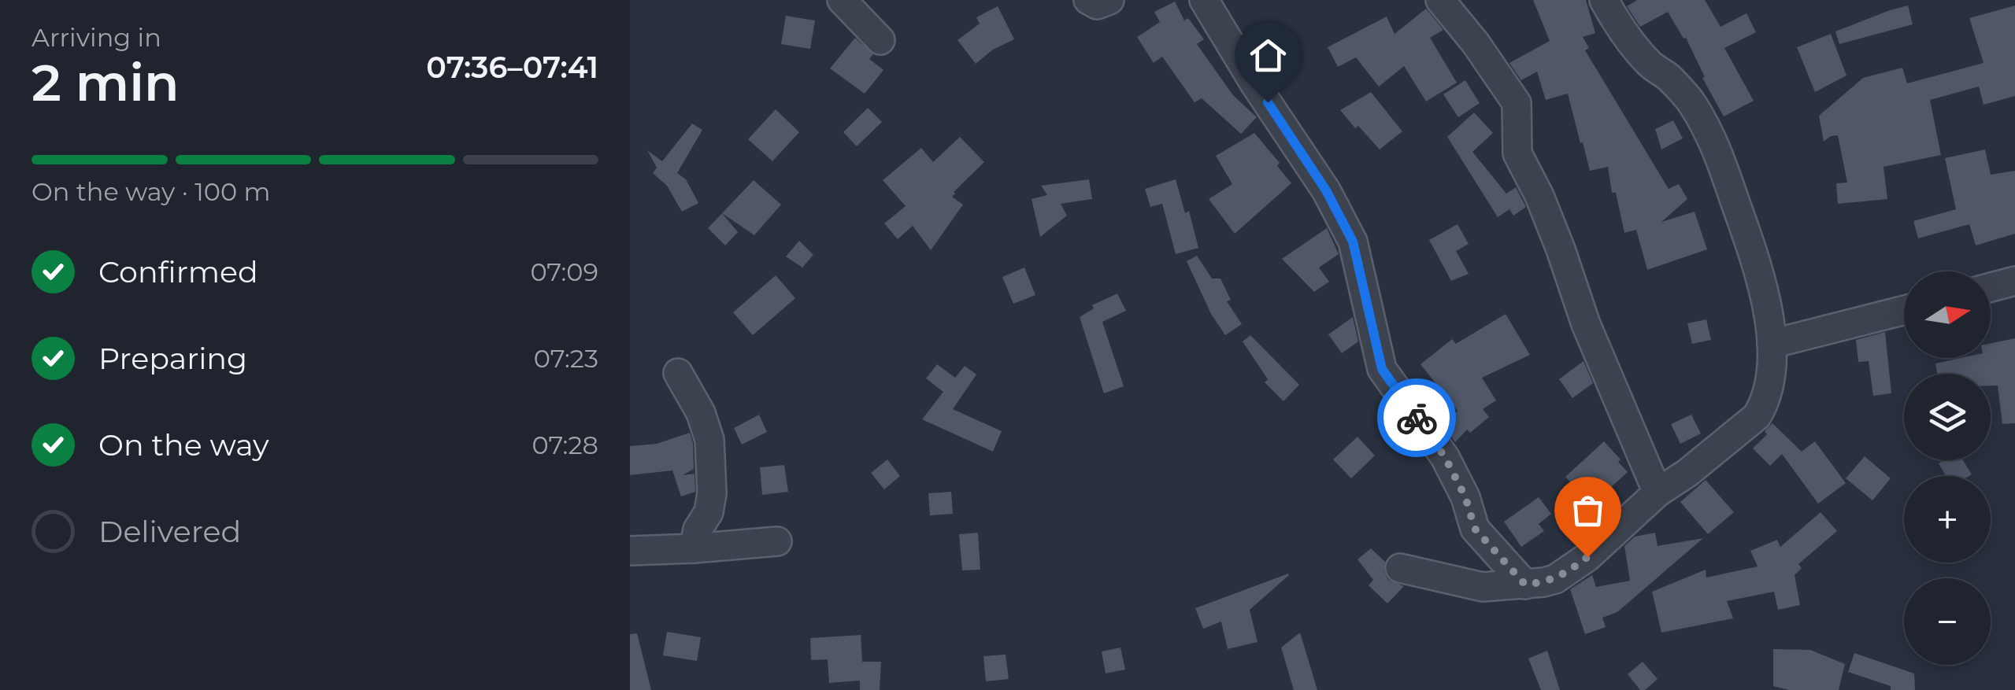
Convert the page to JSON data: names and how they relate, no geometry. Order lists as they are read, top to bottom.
{
  "north": "right",
  "page": {
    "heading": ["2 min", "Arriving in", "07:36–07:41"],
    "bar": "On the way · 100 m",
    "list": [
      ["Confirmed", "07:09"],
      ["Preparing", "07:23"],
      ["On the way", "07:28"],
      "Delivered"
    ],
    "map_buttons": ["+", "−"]
  }
}
